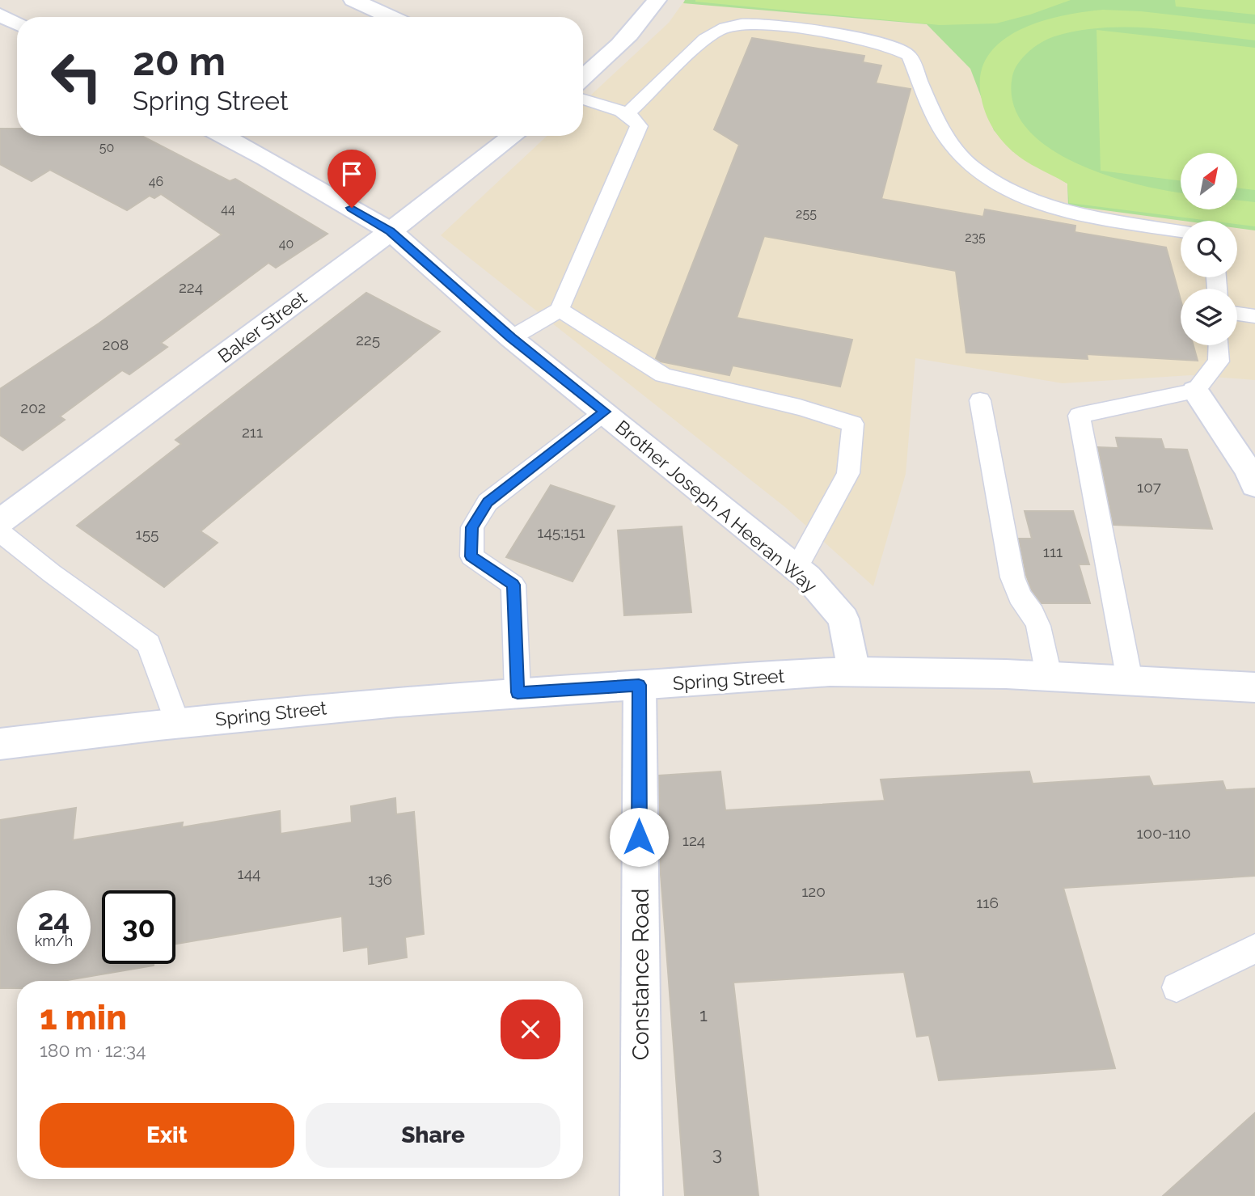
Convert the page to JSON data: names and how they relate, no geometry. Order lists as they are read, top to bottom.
{
  "streets": {
    "street": [
      "Baker Street",
      "Brother Joseph A Heeran Way",
      "Spring Street",
      "Constance Road"
    ]
  },
  "crossings": [
    ["Baker Street", "Brother Joseph A Heeran Way"],
    ["Brother Joseph A Heeran Way", "Spring Street"],
    ["Spring Street", "Constance Road"]
  ],
  "house_numbers": [
    "50",
    "46",
    "44",
    "255",
    "235",
    "40",
    "224",
    "225",
    "208",
    "202",
    "211",
    "107",
    "145;151",
    "155",
    "111",
    "100-110",
    "124",
    "144",
    "136",
    "120",
    "116",
    "1",
    "3"
  ],
  "north": "top right",
  "page": {
    "turn": ["20 m", "Spring Street"],
    "speed": "24 km/h",
    "limit": "30",
    "heading": ["1 min", "180 m · 12:34"],
    "buttons": ["Exit", "Share"]
  }
}
